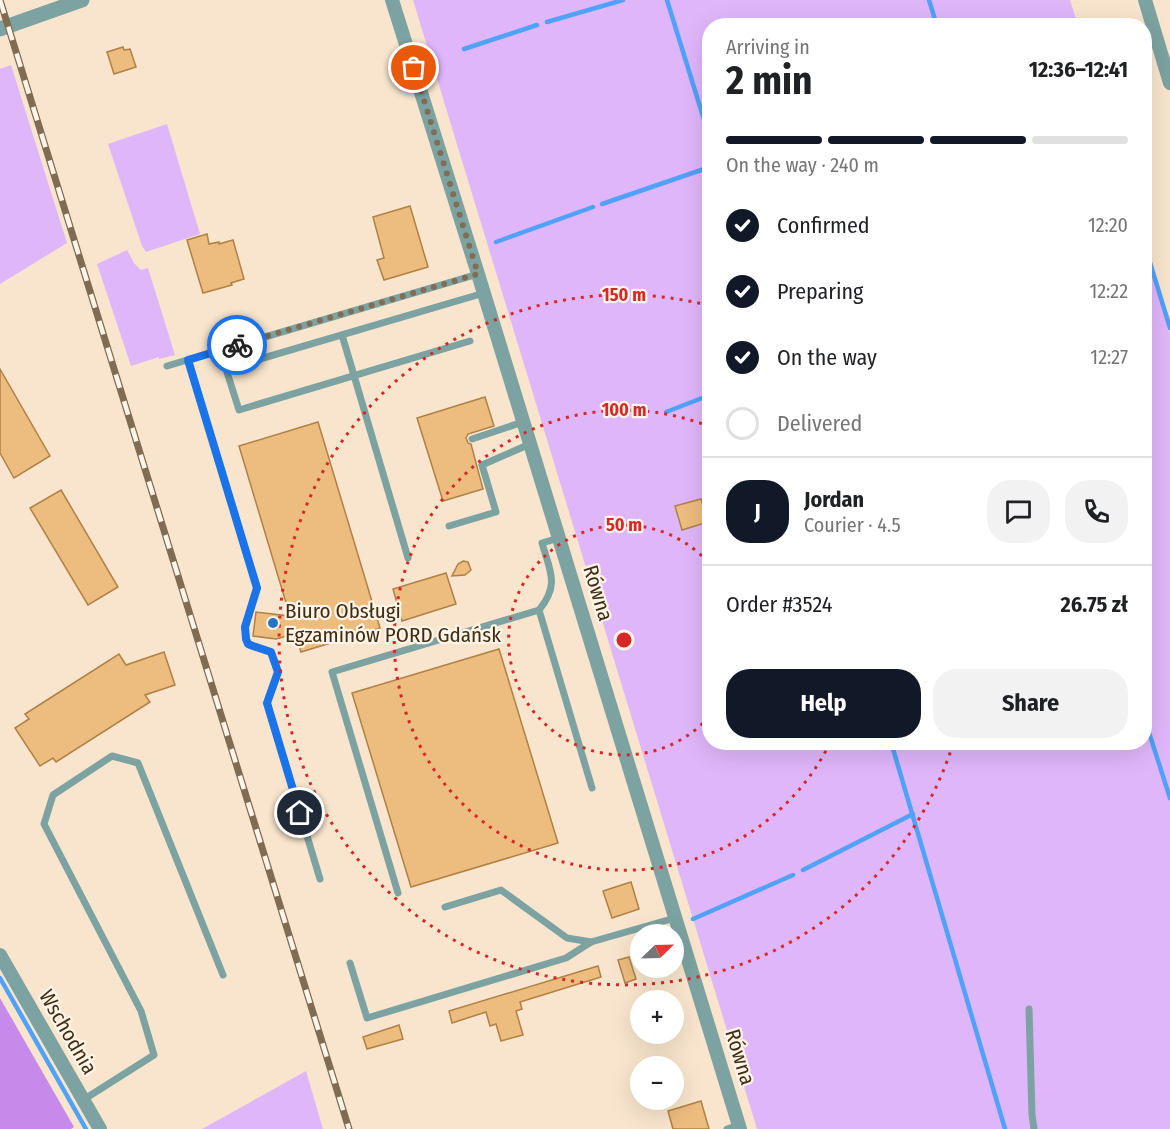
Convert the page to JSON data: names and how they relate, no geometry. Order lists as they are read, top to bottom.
{
  "streets": {
    "street": ["Równa", "Wschodnia"]
  },
  "places": ["Biuro Obsługi Egzaminów PORD Gdańsk"],
  "north": "top right",
  "page": {
    "heading": ["2 min", "Arriving in", "12:36–12:41"],
    "panel": [
      "Jordan",
      "Courier · 4.5",
      "Order #3524",
      "26.75 zł"
    ],
    "bar": "On the way · 240 m",
    "list": [
      ["Confirmed", "12:20"],
      ["Preparing", "12:22"],
      ["On the way", "12:27"],
      "Delivered"
    ],
    "round": "J",
    "buttons": ["Help", "Share"],
    "map_buttons": ["+", "−"]
  },
  "rings": ["150 m", "100 m", "50 m"]
}
